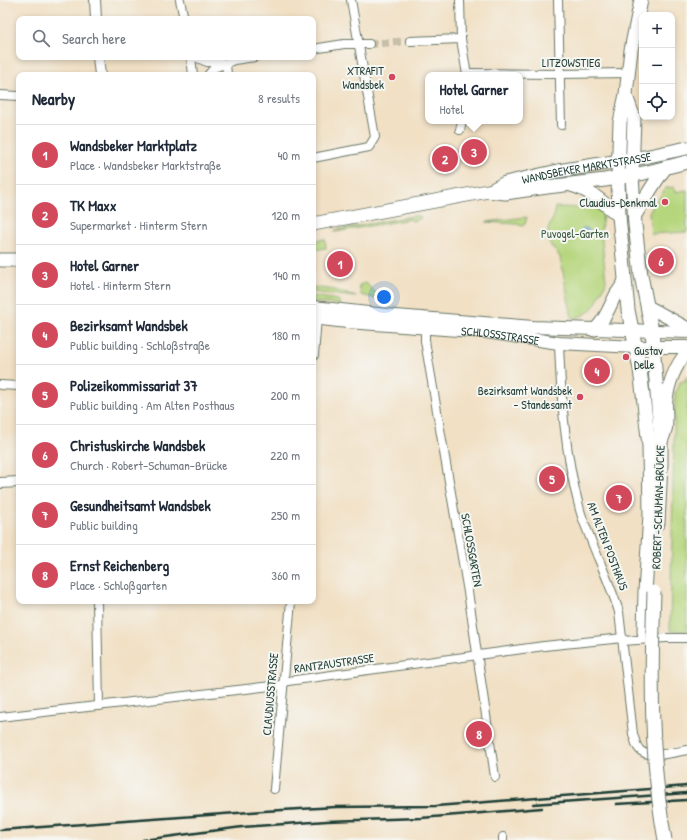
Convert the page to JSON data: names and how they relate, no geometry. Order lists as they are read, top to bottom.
{
  "streets": {
    "main road": ["WANDSBEKER MARKTSTRASSE", "SCHLOSSSTRASSE", "ROBERT-SCHUMAN-BRÜCKE"],
    "street": [
      "LITZOWSTIEG",
      "AM ALTEN POSTHAUS",
      "SCHLOSSGARTEN",
      "RANTZAUSTRASSE",
      "CLAUDIUSSTRASSE"
    ]
  },
  "crossings": [
    ["LITZOWSTIEG", "ROBERT-SCHUMAN-BRÜCKE"],
    ["WANDSBEKER MARKTSTRASSE", "ROBERT-SCHUMAN-BRÜCKE"],
    ["SCHLOSSSTRASSE", "ROBERT-SCHUMAN-BRÜCKE"],
    ["SCHLOSSSTRASSE", "AM ALTEN POSTHAUS"],
    ["SCHLOSSSTRASSE", "SCHLOSSGARTEN"],
    ["AM ALTEN POSTHAUS", "RANTZAUSTRASSE"],
    ["SCHLOSSGARTEN", "RANTZAUSTRASSE"],
    ["RANTZAUSTRASSE", "CLAUDIUSSTRASSE"]
  ],
  "parks": ["Puvogel-Garten"],
  "places": [
    "XTRAFIT Wandsbek",
    "Claudius-Denkmal",
    "Gustav Delle",
    "Bezirksamt Wandsbek - Standesamt"
  ],
  "page": {
    "map_buttons": ["+", "−"],
    "search": "Search here",
    "popup": ["Hotel Garner", "Hotel"],
    "heading": ["Nearby", "8 results"],
    "list": [
      {
        "mark": "1",
        "name": "Wandsbeker Marktplatz",
        "note": "Place · Wandsbeker Marktstraße",
        "value": "40 m"
      },
      {
        "mark": "2",
        "name": "TK Maxx",
        "note": "Supermarket · Hinterm Stern",
        "value": "120 m"
      },
      {
        "mark": "3",
        "name": "Hotel Garner",
        "note": "Hotel · Hinterm Stern",
        "value": "140 m"
      },
      {
        "mark": "4",
        "name": "Bezirksamt Wandsbek",
        "note": "Public building · Schloßstraße",
        "value": "180 m"
      },
      {
        "mark": "5",
        "name": "Polizeikommissariat 37",
        "note": "Public building · Am Alten Posthaus",
        "value": "200 m"
      },
      {
        "mark": "6",
        "name": "Christuskirche Wandsbek",
        "note": "Church · Robert-Schuman-Brücke",
        "value": "220 m"
      },
      {
        "mark": "7",
        "name": "Gesundheitsamt Wandsbek",
        "note": "Public building",
        "value": "250 m"
      },
      {
        "mark": "8",
        "name": "Ernst Reichenberg",
        "note": "Place · Schloßgarten",
        "value": "360 m"
      }
    ],
    "pins": [
      "3",
      "2",
      "6",
      "1",
      "4",
      "5",
      "7",
      "8"
    ]
  }
}
